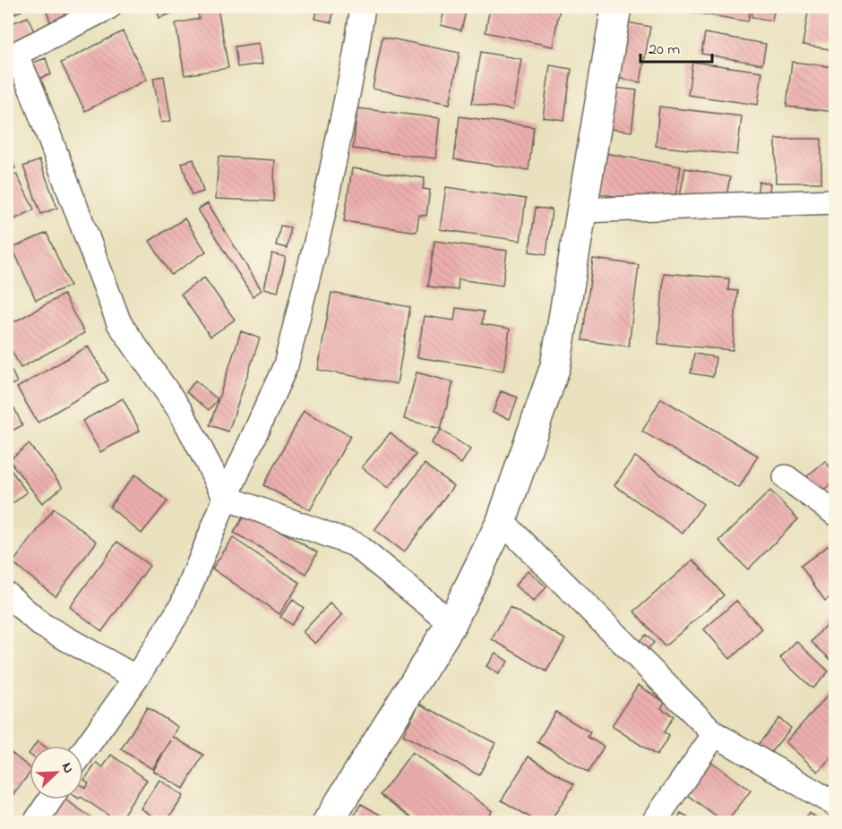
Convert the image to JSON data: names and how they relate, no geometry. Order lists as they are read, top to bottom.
{
  "scale_bar": "20 m",
  "north": "top right"
}
